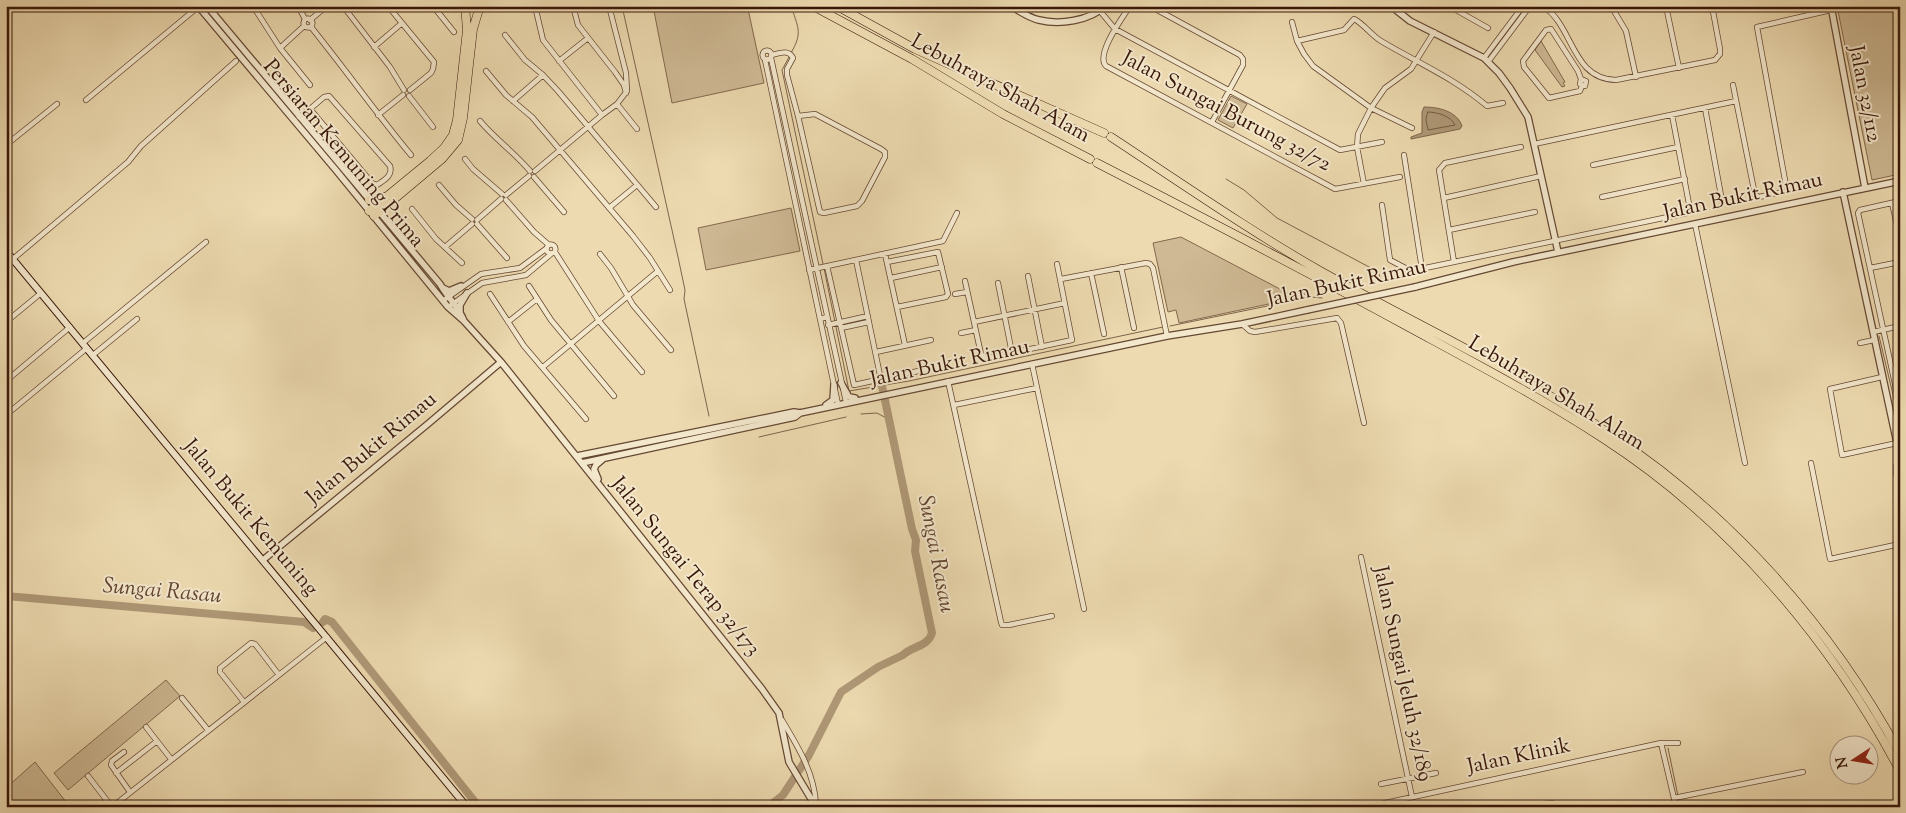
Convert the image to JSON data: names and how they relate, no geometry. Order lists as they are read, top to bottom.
{
  "streets": {
    "highway": ["Lebuhraya Shah Alam"],
    "main road": ["Jalan Bukit Kemuning"],
    "street": [
      "Jalan 32/112",
      "Jalan Sungai Burung 32/72",
      "Persiaran Kemuning Prima",
      "Jalan Bukit Rimau",
      "Jalan Sungai Terap 32/173",
      "Jalan Sungai Jeluh 32/189",
      "Jalan Klinik"
    ]
  },
  "crossings": [
    ["Jalan 32/112", "Jalan Bukit Rimau"],
    ["Persiaran Kemuning Prima", "Jalan Bukit Rimau"],
    ["Persiaran Kemuning Prima", "Jalan Sungai Terap 32/173"],
    ["Jalan Bukit Rimau", "Jalan Bukit Kemuning"],
    ["Jalan Bukit Rimau", "Jalan Sungai Terap 32/173"],
    ["Jalan Sungai Jeluh 32/189", "Jalan Klinik"]
  ],
  "water": ["Sungai Rasau"],
  "north": "left"
}
